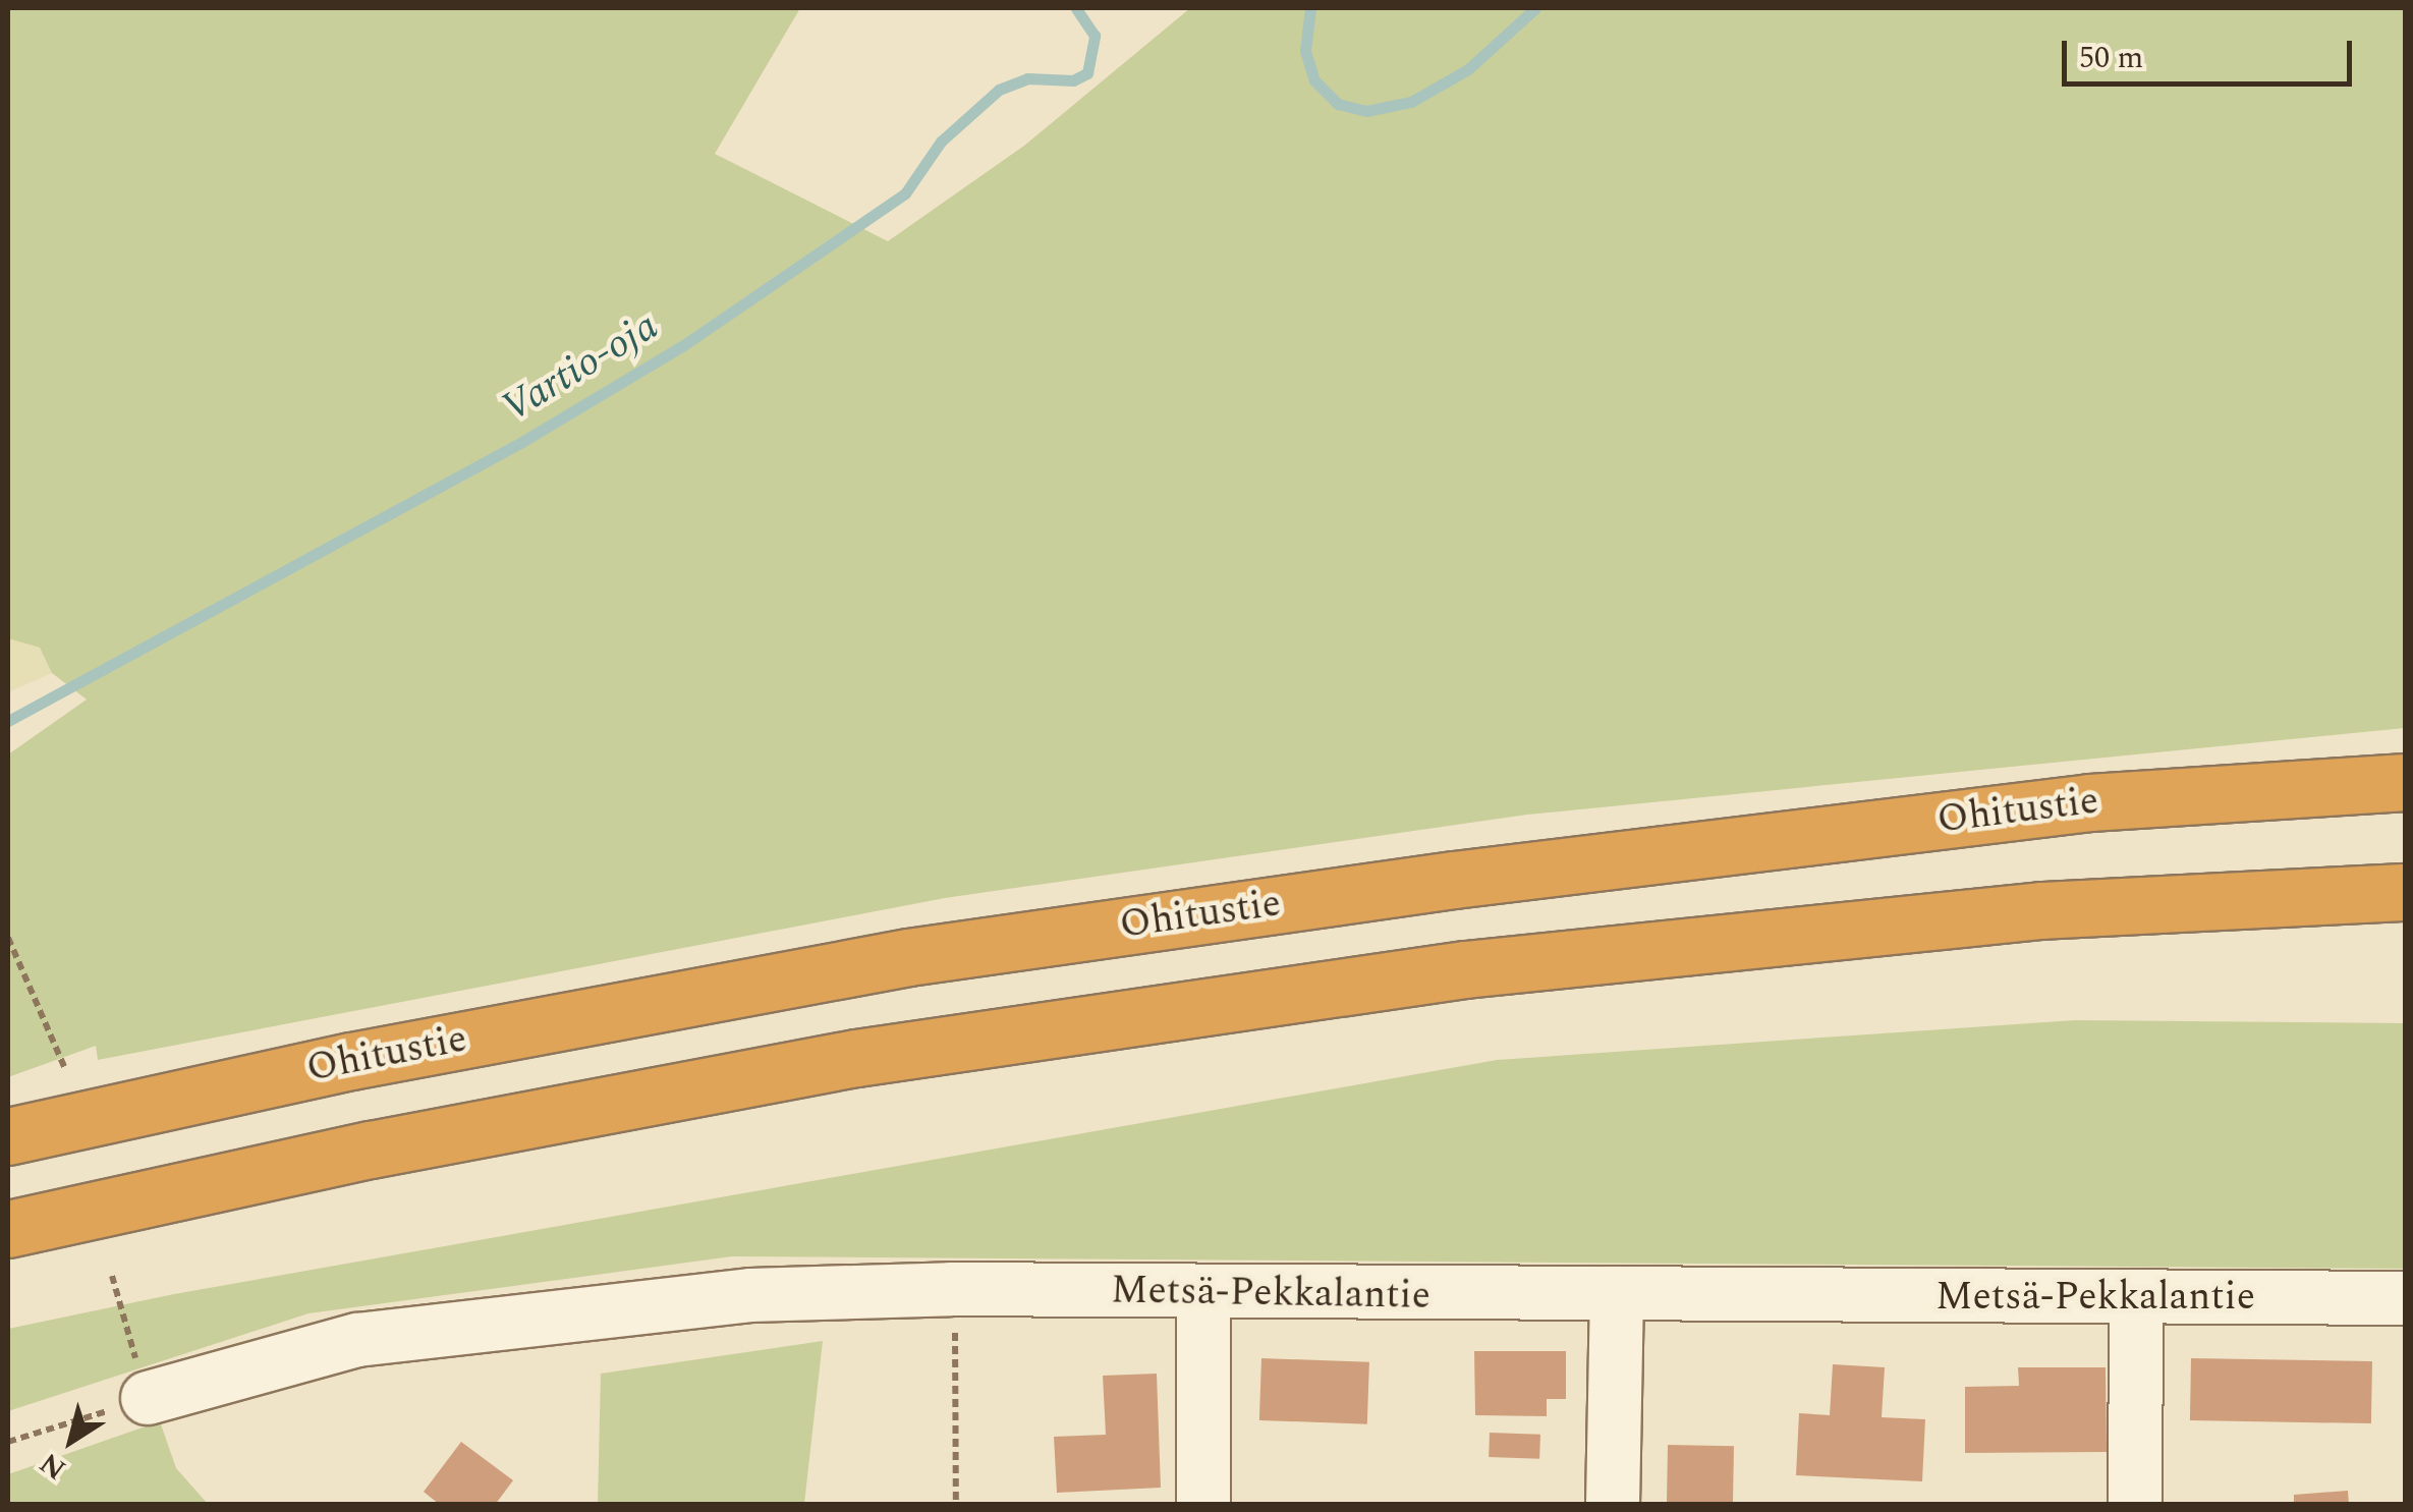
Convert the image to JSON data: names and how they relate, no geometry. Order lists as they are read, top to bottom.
{
  "streets": {
    "highway": ["Ohitustie"],
    "street": ["Metsä-Pekkalantie"]
  },
  "water": ["Vartio-oja"],
  "scale_bar": "50 m",
  "north": "bottom left"
}
